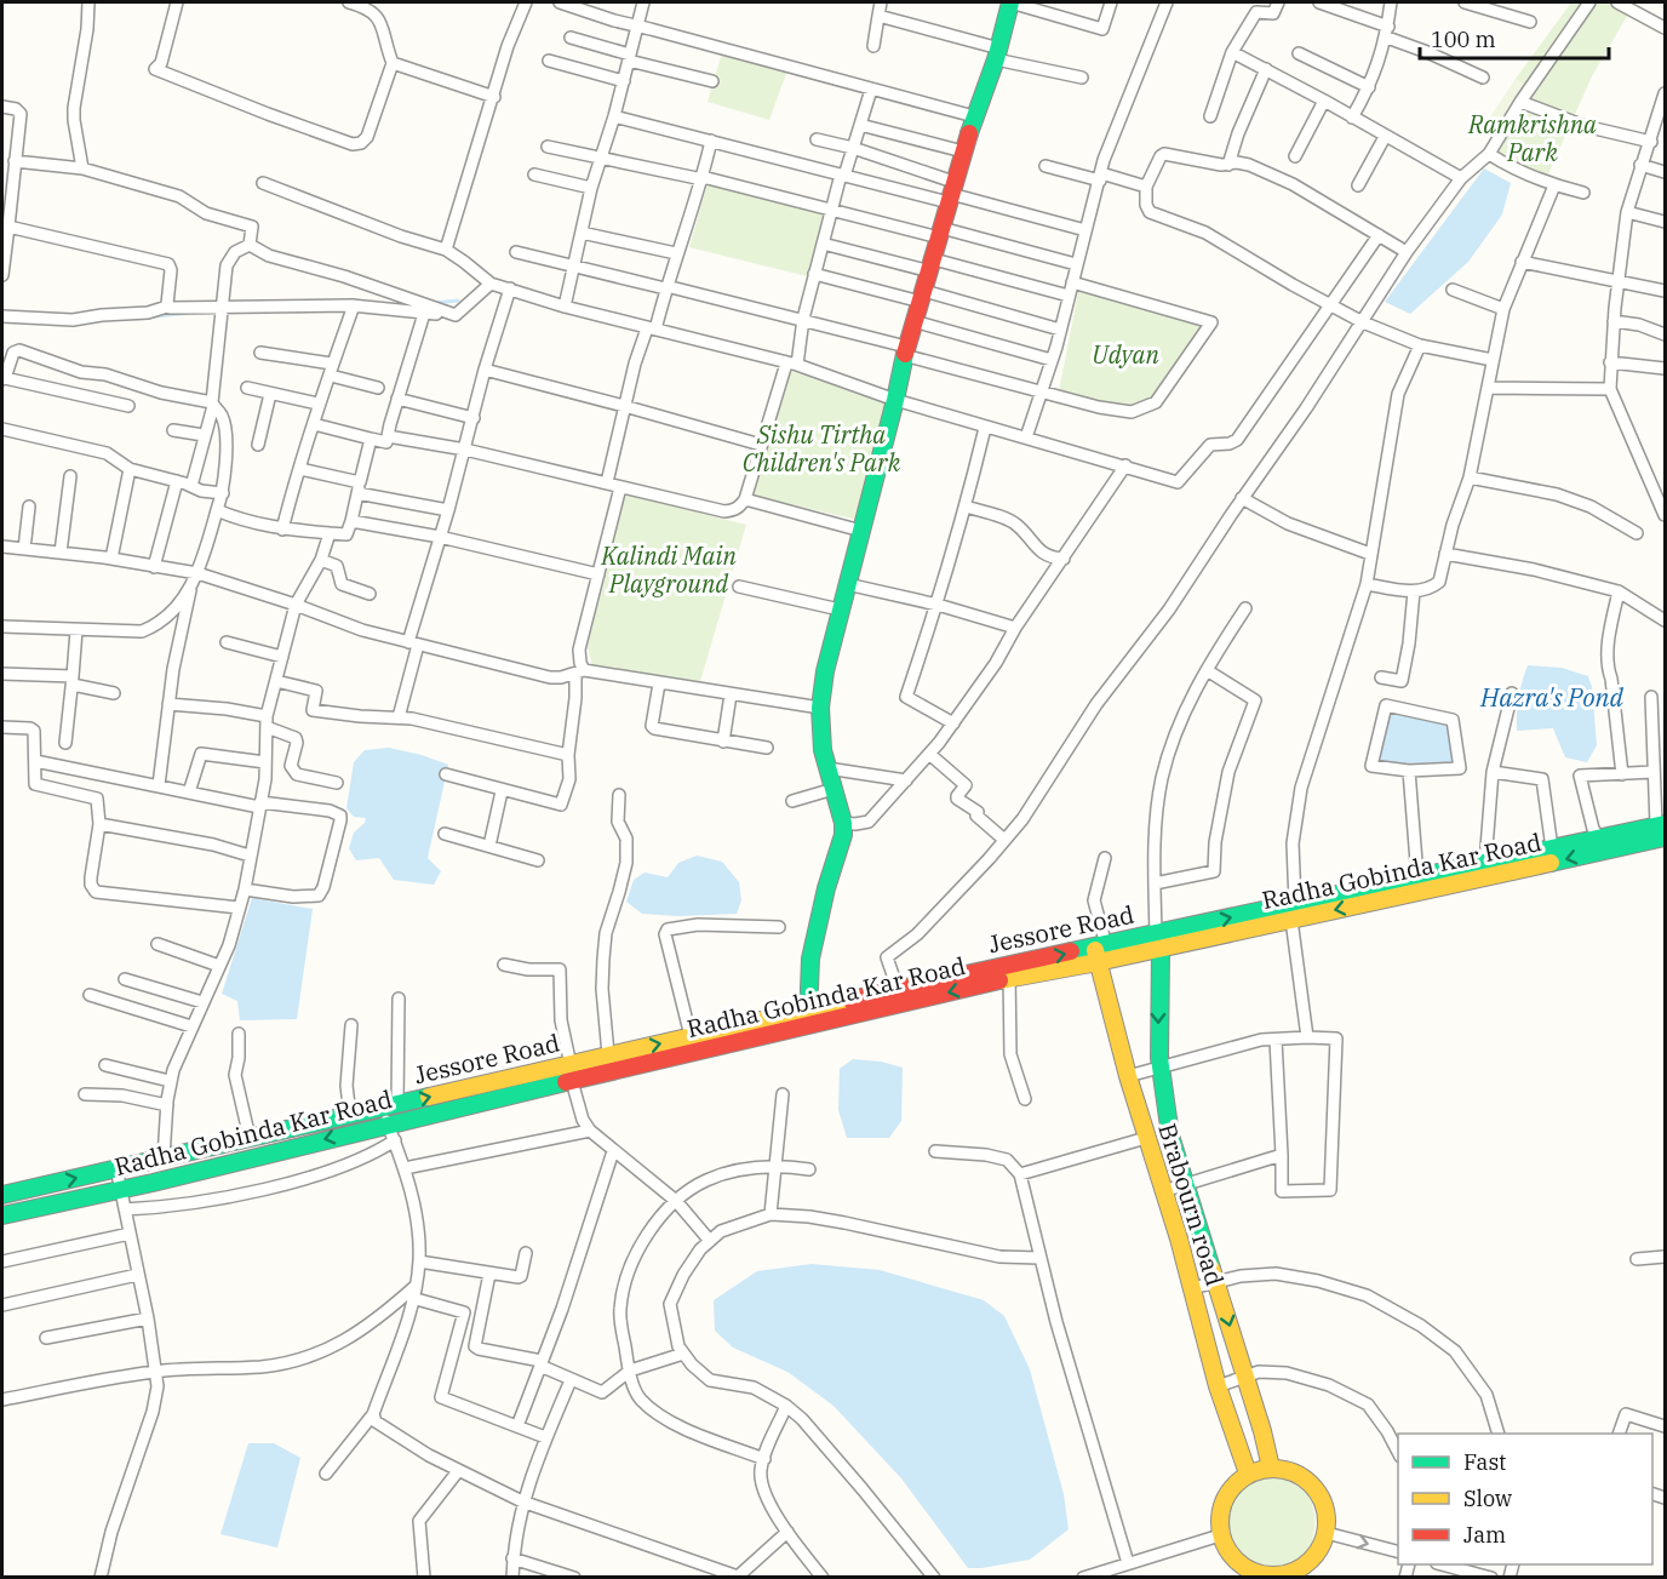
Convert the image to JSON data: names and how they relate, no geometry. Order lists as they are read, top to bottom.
{
  "streets": {
    "main road": ["Radha Gobinda Kar Road", "Jessore Road", "Brabourn road"]
  },
  "crossings": [
    ["Radha Gobinda Kar Road", "Jessore Road"],
    ["Radha Gobinda Kar Road", "Brabourn road"],
    ["Jessore Road", "Brabourn road"]
  ],
  "water": ["Hazra's Pond"],
  "parks": [
    "Ramkrishna Park",
    "Udyan",
    "Sishu Tirtha Children's Park",
    "Kalindi Main Playground"
  ],
  "legend": ["Fast", "Slow", "Jam"],
  "scale_bar": "100 m"
}
